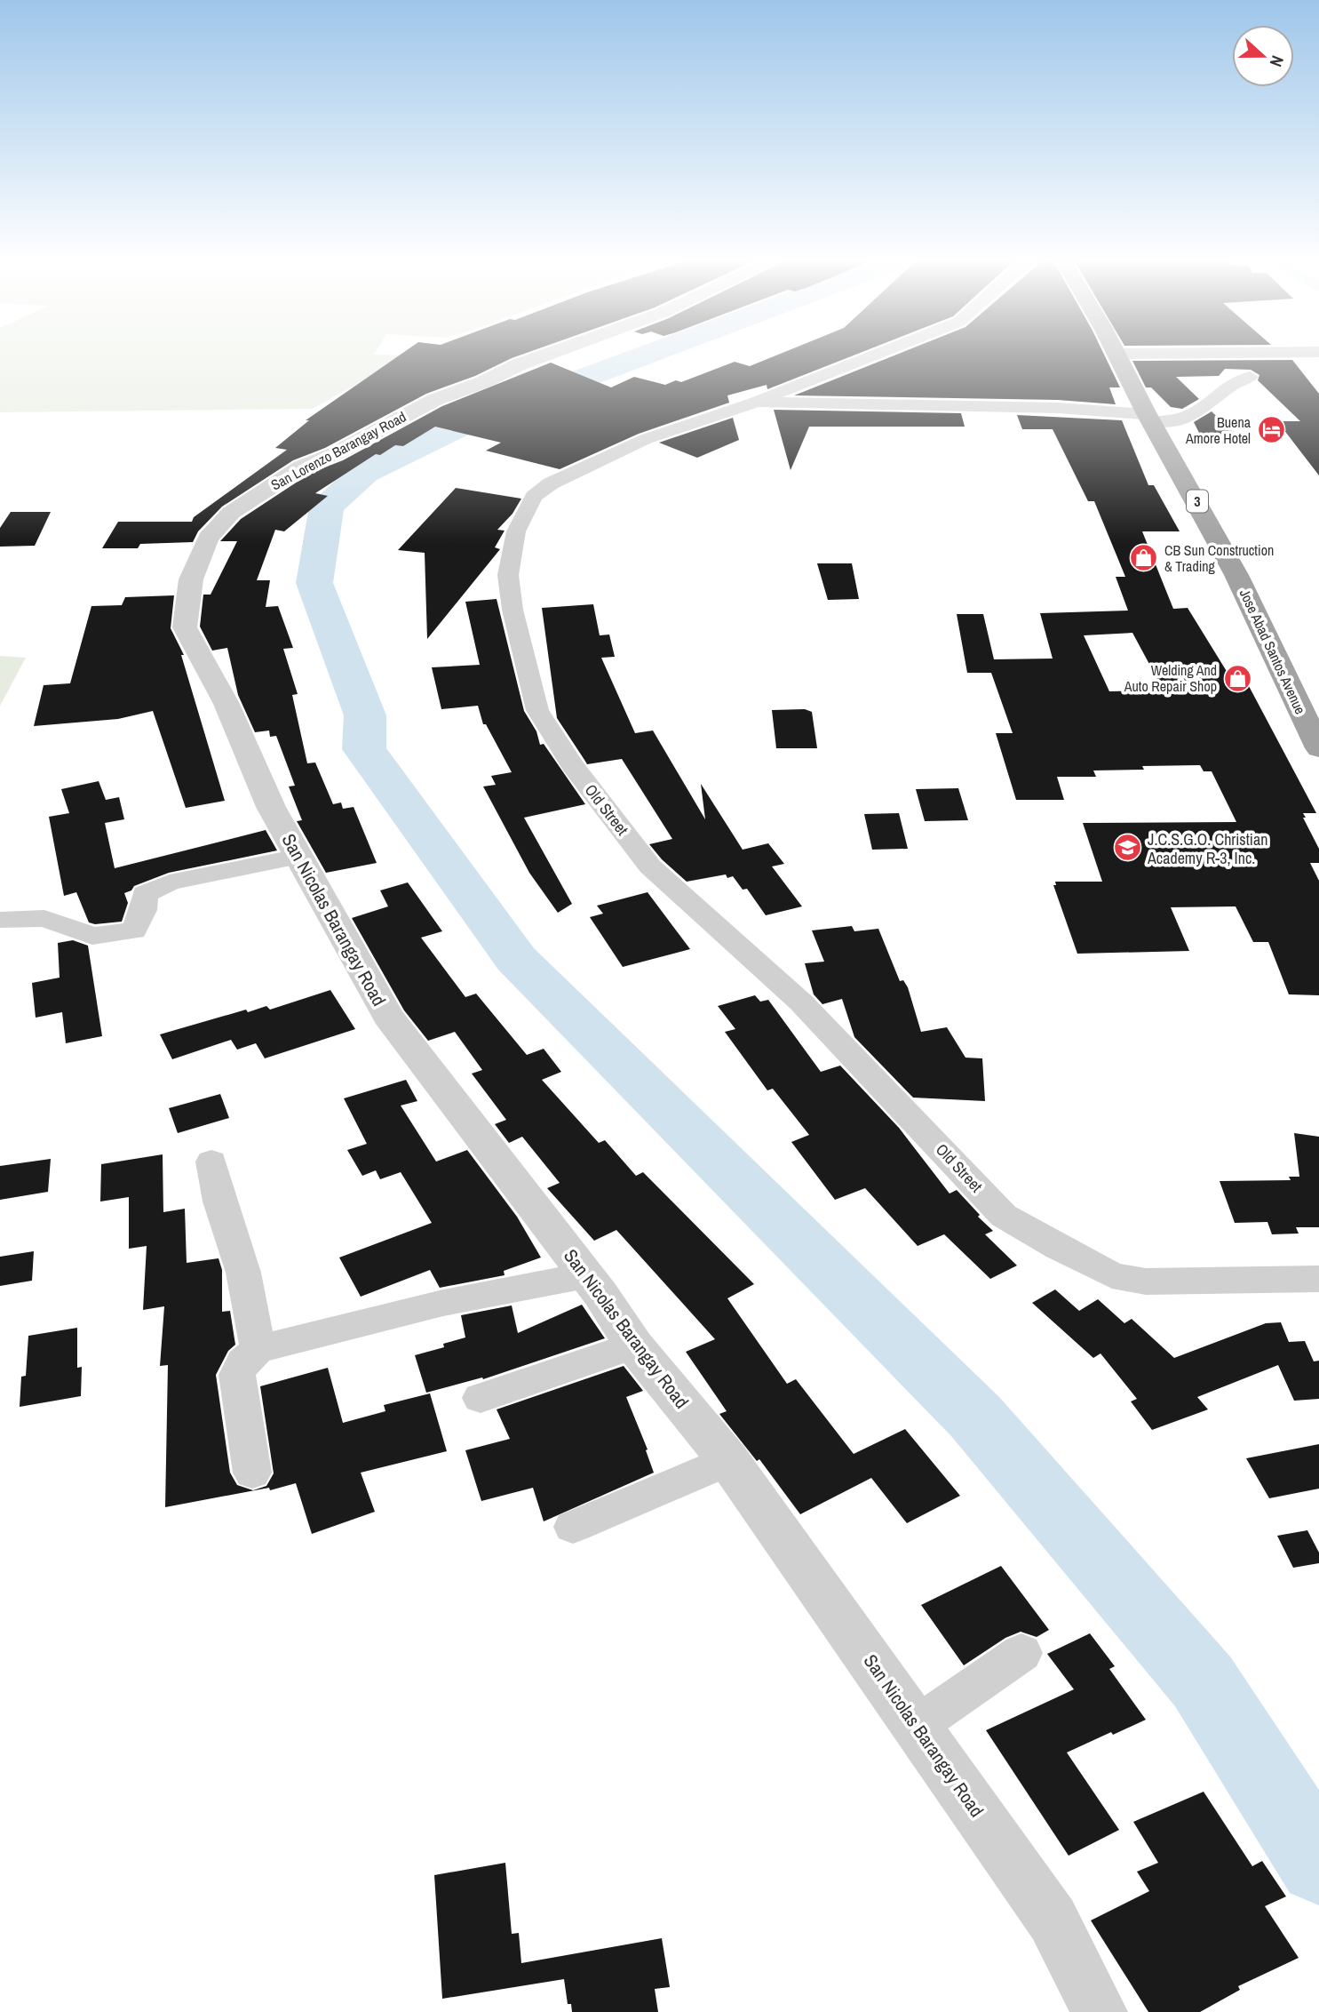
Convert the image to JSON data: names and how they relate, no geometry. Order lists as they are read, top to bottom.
{
  "streets": {
    "highway": ["3", "Jose Abad Santos Avenue"],
    "street": ["San Lorenzo Barangay Road", "Old Street", "San Nicolas Barangay Road"]
  },
  "crossings": [
    ["San Lorenzo Barangay Road", "San Nicolas Barangay Road"]
  ],
  "places": {
    "hotel": ["Buena Amore Hotel"],
    "shop": ["CB Sun Construction & Trading", "Welding And Auto Repair Shop"],
    "school or university": ["J.C.S.G.O. Christian Academy R-3, Inc."]
  },
  "north": "right"
}
